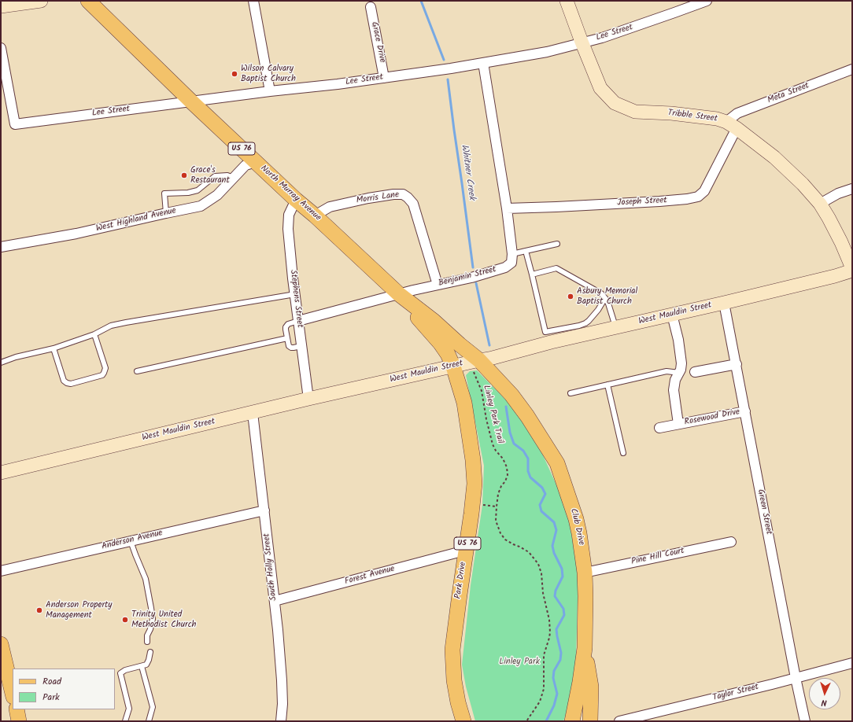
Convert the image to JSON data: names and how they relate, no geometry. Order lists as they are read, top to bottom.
{
  "streets": {
    "main road": [
      "US 76",
      "North Murray Avenue",
      "Club Drive",
      "Park Drive"
    ],
    "street": [
      "Lee Street",
      "Grace Drive",
      "Meta Street",
      "Tribble Street",
      "Morris Lane",
      "Joseph Street",
      "West Highland Avenue",
      "Benjamin Street",
      "Stephens Street",
      "West Mauldin Street",
      "Rosewood Drive",
      "Green Street",
      "Anderson Avenue",
      "Pine Hill Court",
      "South Holly Street",
      "Forest Avenue",
      "Taylor Street"
    ],
    "path": ["Linley Park Trail"]
  },
  "crossings": [
    ["Lee Street", "Grace Drive"],
    ["Lee Street", "Tribble Street"],
    ["Lee Street", "North Murray Avenue"],
    ["Meta Street", "Tribble Street"],
    ["Meta Street", "Joseph Street"],
    ["Tribble Street", "Joseph Street"],
    ["Tribble Street", "West Mauldin Street"],
    ["North Murray Avenue", "Morris Lane"],
    ["North Murray Avenue", "West Highland Avenue"],
    ["North Murray Avenue", "Benjamin Street"],
    ["North Murray Avenue", "Stephens Street"],
    ["North Murray Avenue", "West Mauldin Street"],
    ["North Murray Avenue", "Linley Park Trail"],
    ["North Murray Avenue", "Club Drive"],
    ["North Murray Avenue", "Park Drive"],
    ["Morris Lane", "Benjamin Street"],
    ["Benjamin Street", "Stephens Street"],
    ["Stephens Street", "West Mauldin Street"],
    ["West Mauldin Street", "Linley Park Trail"],
    ["West Mauldin Street", "Rosewood Drive"],
    ["West Mauldin Street", "Green Street"],
    ["West Mauldin Street", "Club Drive"],
    ["West Mauldin Street", "South Holly Street"],
    ["West Mauldin Street", "Park Drive"],
    ["Linley Park Trail", "Club Drive"],
    ["Rosewood Drive", "Green Street"],
    ["Green Street", "Taylor Street"],
    ["Club Drive", "Pine Hill Court"],
    ["Anderson Avenue", "South Holly Street"],
    ["South Holly Street", "Forest Avenue"],
    ["Forest Avenue", "Park Drive"]
  ],
  "water": ["Whitner Creek"],
  "parks": ["Linley Park"],
  "places": [
    "Wilson Calvary Baptist Church",
    "Grace's Restaurant",
    "Asbury Memorial Baptist Church",
    "Anderson Property Management",
    "Trinity United Methodist Church"
  ],
  "legend": ["Road", "Park"],
  "north": "bottom"
}
